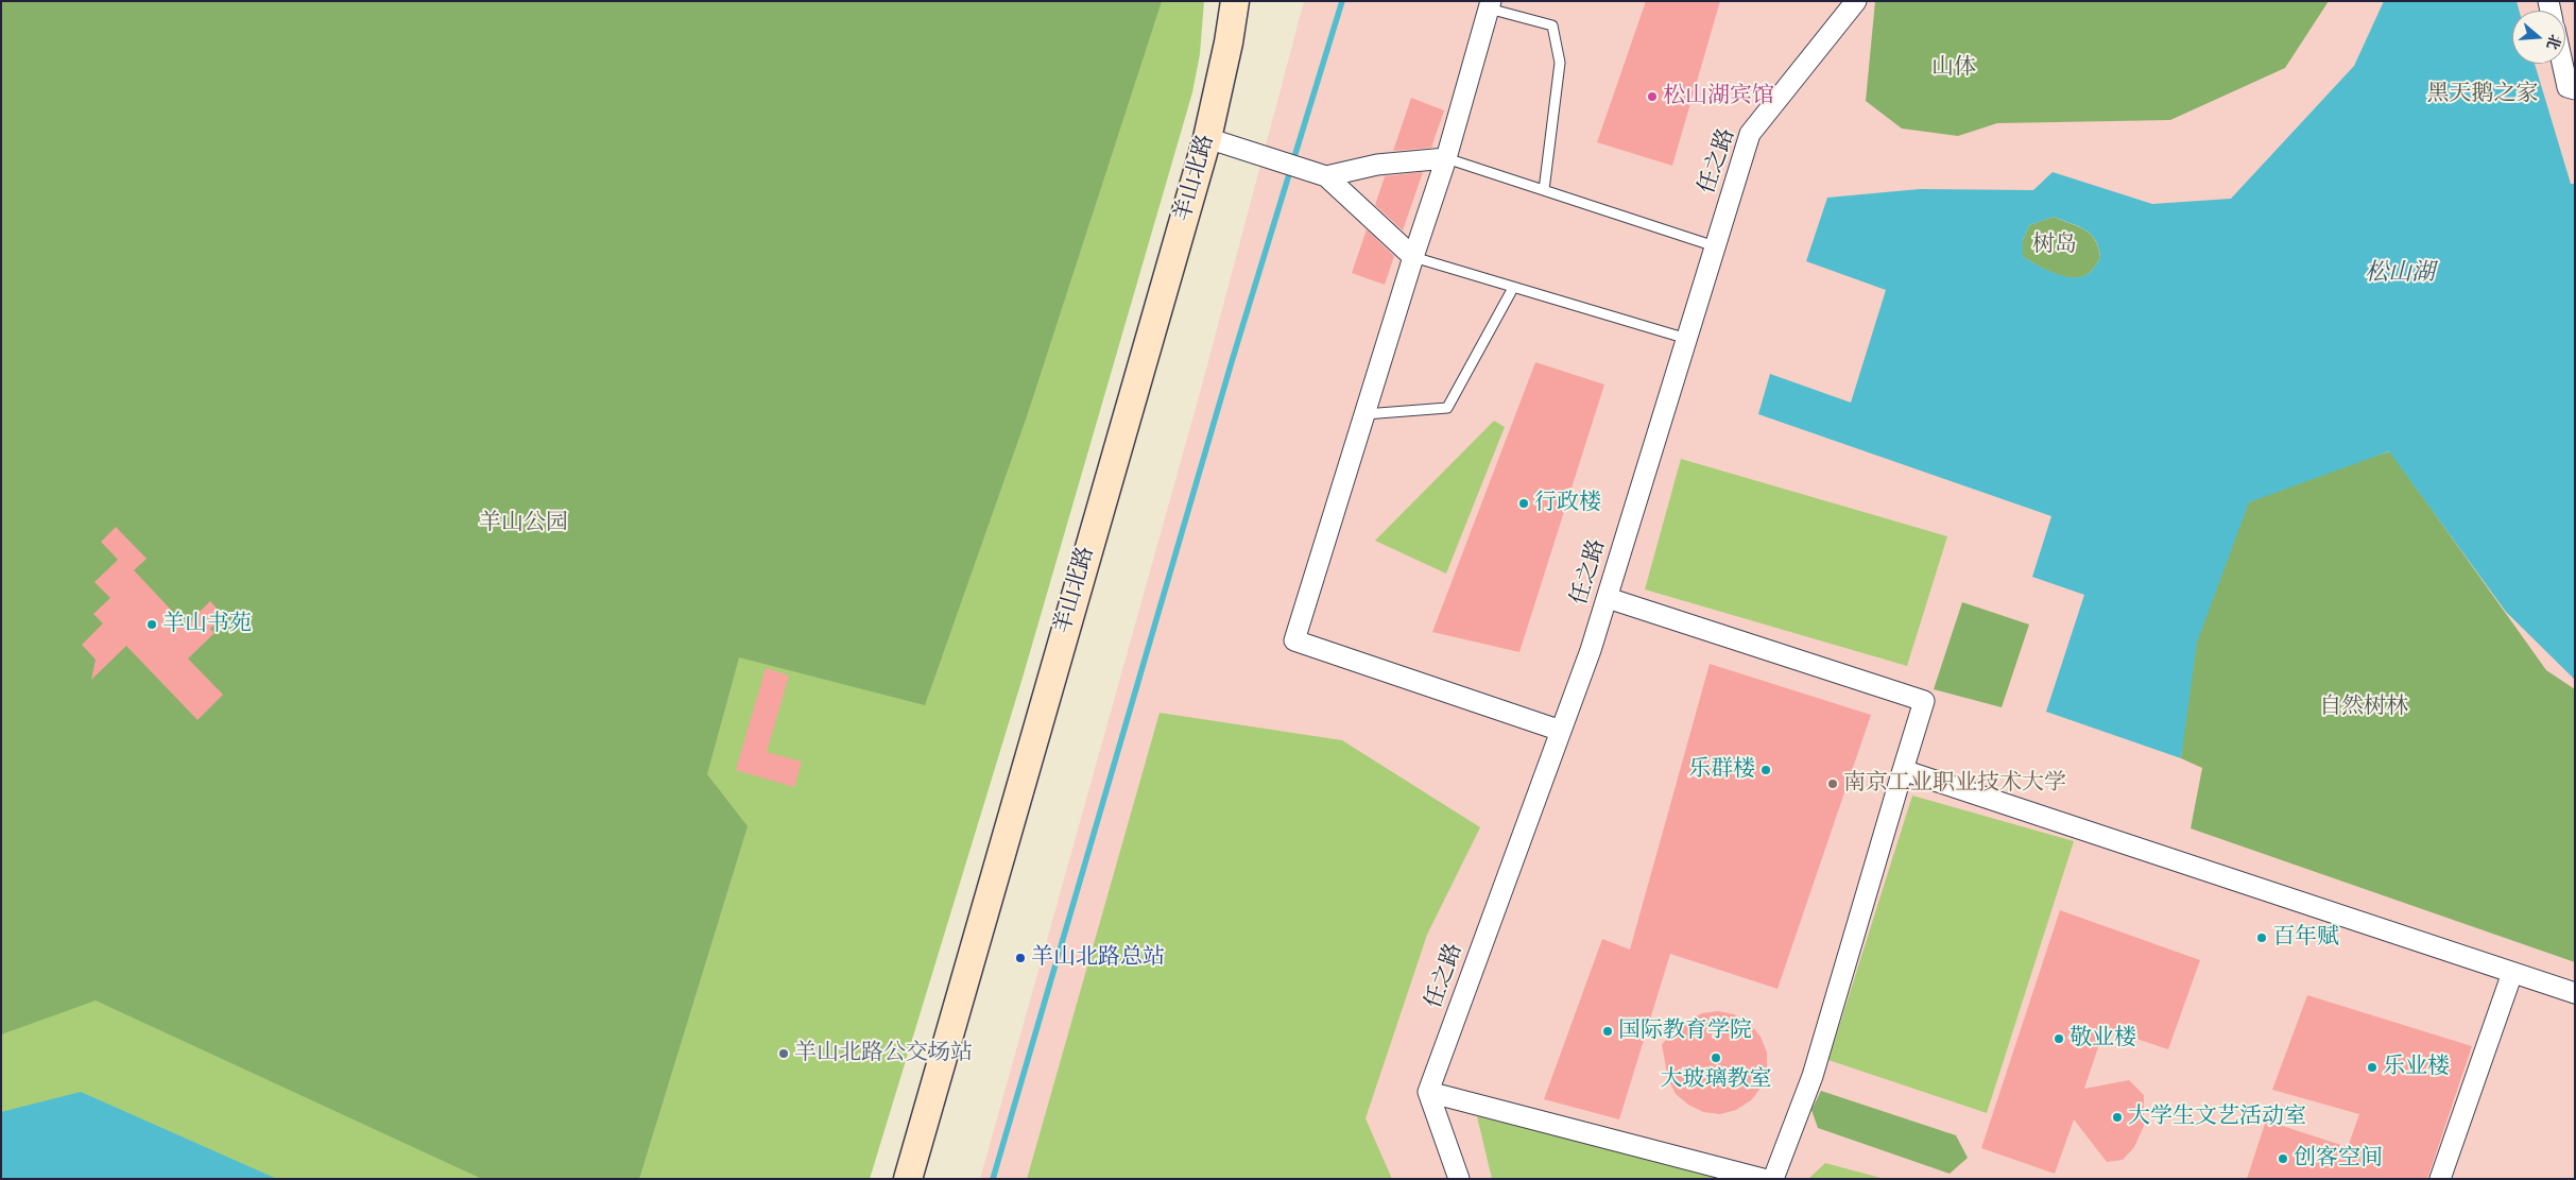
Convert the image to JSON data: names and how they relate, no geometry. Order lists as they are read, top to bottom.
{
  "streets": {
    "street": ["任之路", "羊山北路"]
  },
  "water": ["松山湖"],
  "parks": [
    "山体",
    "黑天鹅之家",
    "树岛",
    "羊山公园",
    "自然树林"
  ],
  "places": [
    "松山湖宾馆",
    "行政楼",
    "羊山书苑",
    "乐群楼",
    "南京工业职业技术大学",
    "百年赋",
    "羊山北路总站",
    "国际教育学院",
    "敬业楼",
    "羊山北路公交场站",
    "大玻璃教室",
    "乐业楼",
    "大学生文艺活动室",
    "创客空间"
  ],
  "north": "right"
}
